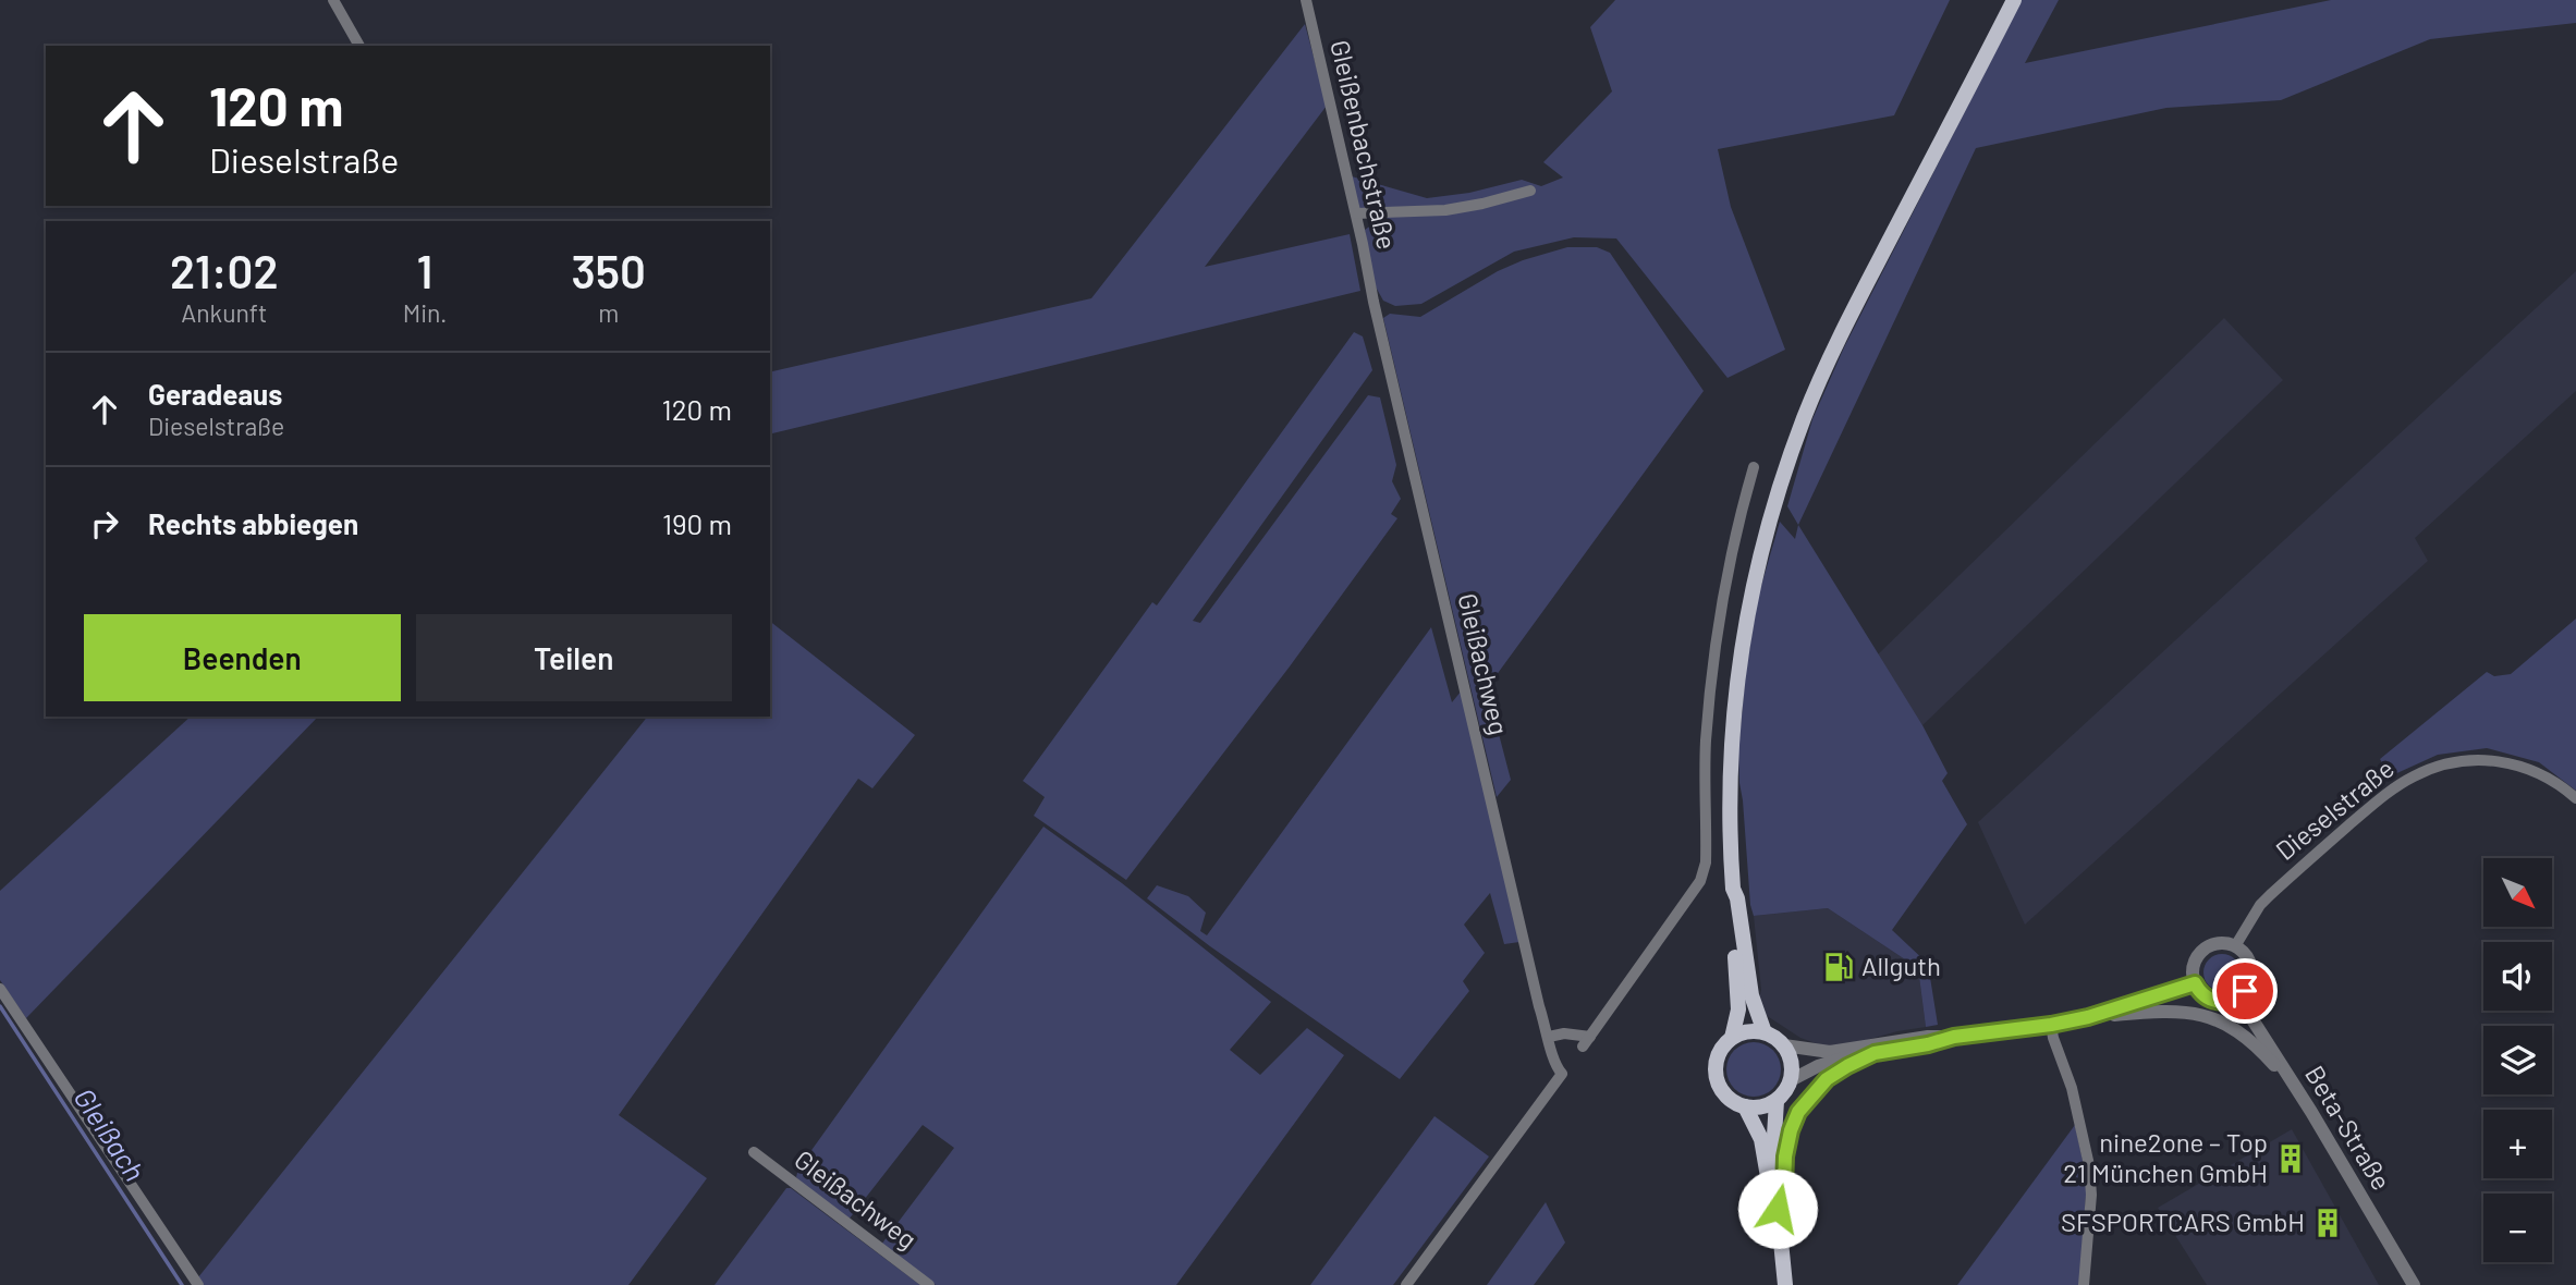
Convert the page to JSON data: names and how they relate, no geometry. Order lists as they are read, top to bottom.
{
  "streets": {
    "street": [
      "Gleißenbachstraße",
      "Gleißachweg",
      "Dieselstraße",
      "Beta-Straße"
    ]
  },
  "crossings": [
    ["Gleißenbachstraße", "Gleißachweg"],
    ["Dieselstraße", "Beta-Straße"]
  ],
  "water": ["Gleißach"],
  "places": {
    "fuel station": ["Allguth"],
    "building": ["nine2one – Top 21 München GmbH", "SFSPORTCARS GmbH"]
  },
  "north": "bottom right",
  "page": {
    "turn": ["120 m", "Dieselstraße"],
    "eta": [
      "21:02",
      "Ankunft",
      "1",
      "Min.",
      "350",
      "m"
    ],
    "list": [
      {
        "name": "Geradeaus",
        "note": "Dieselstraße",
        "value": "120 m"
      },
      {
        "name": "Rechts abbiegen",
        "value": "190 m"
      }
    ],
    "buttons": ["Beenden", "Teilen"],
    "map_buttons": ["+", "−"]
  }
}
